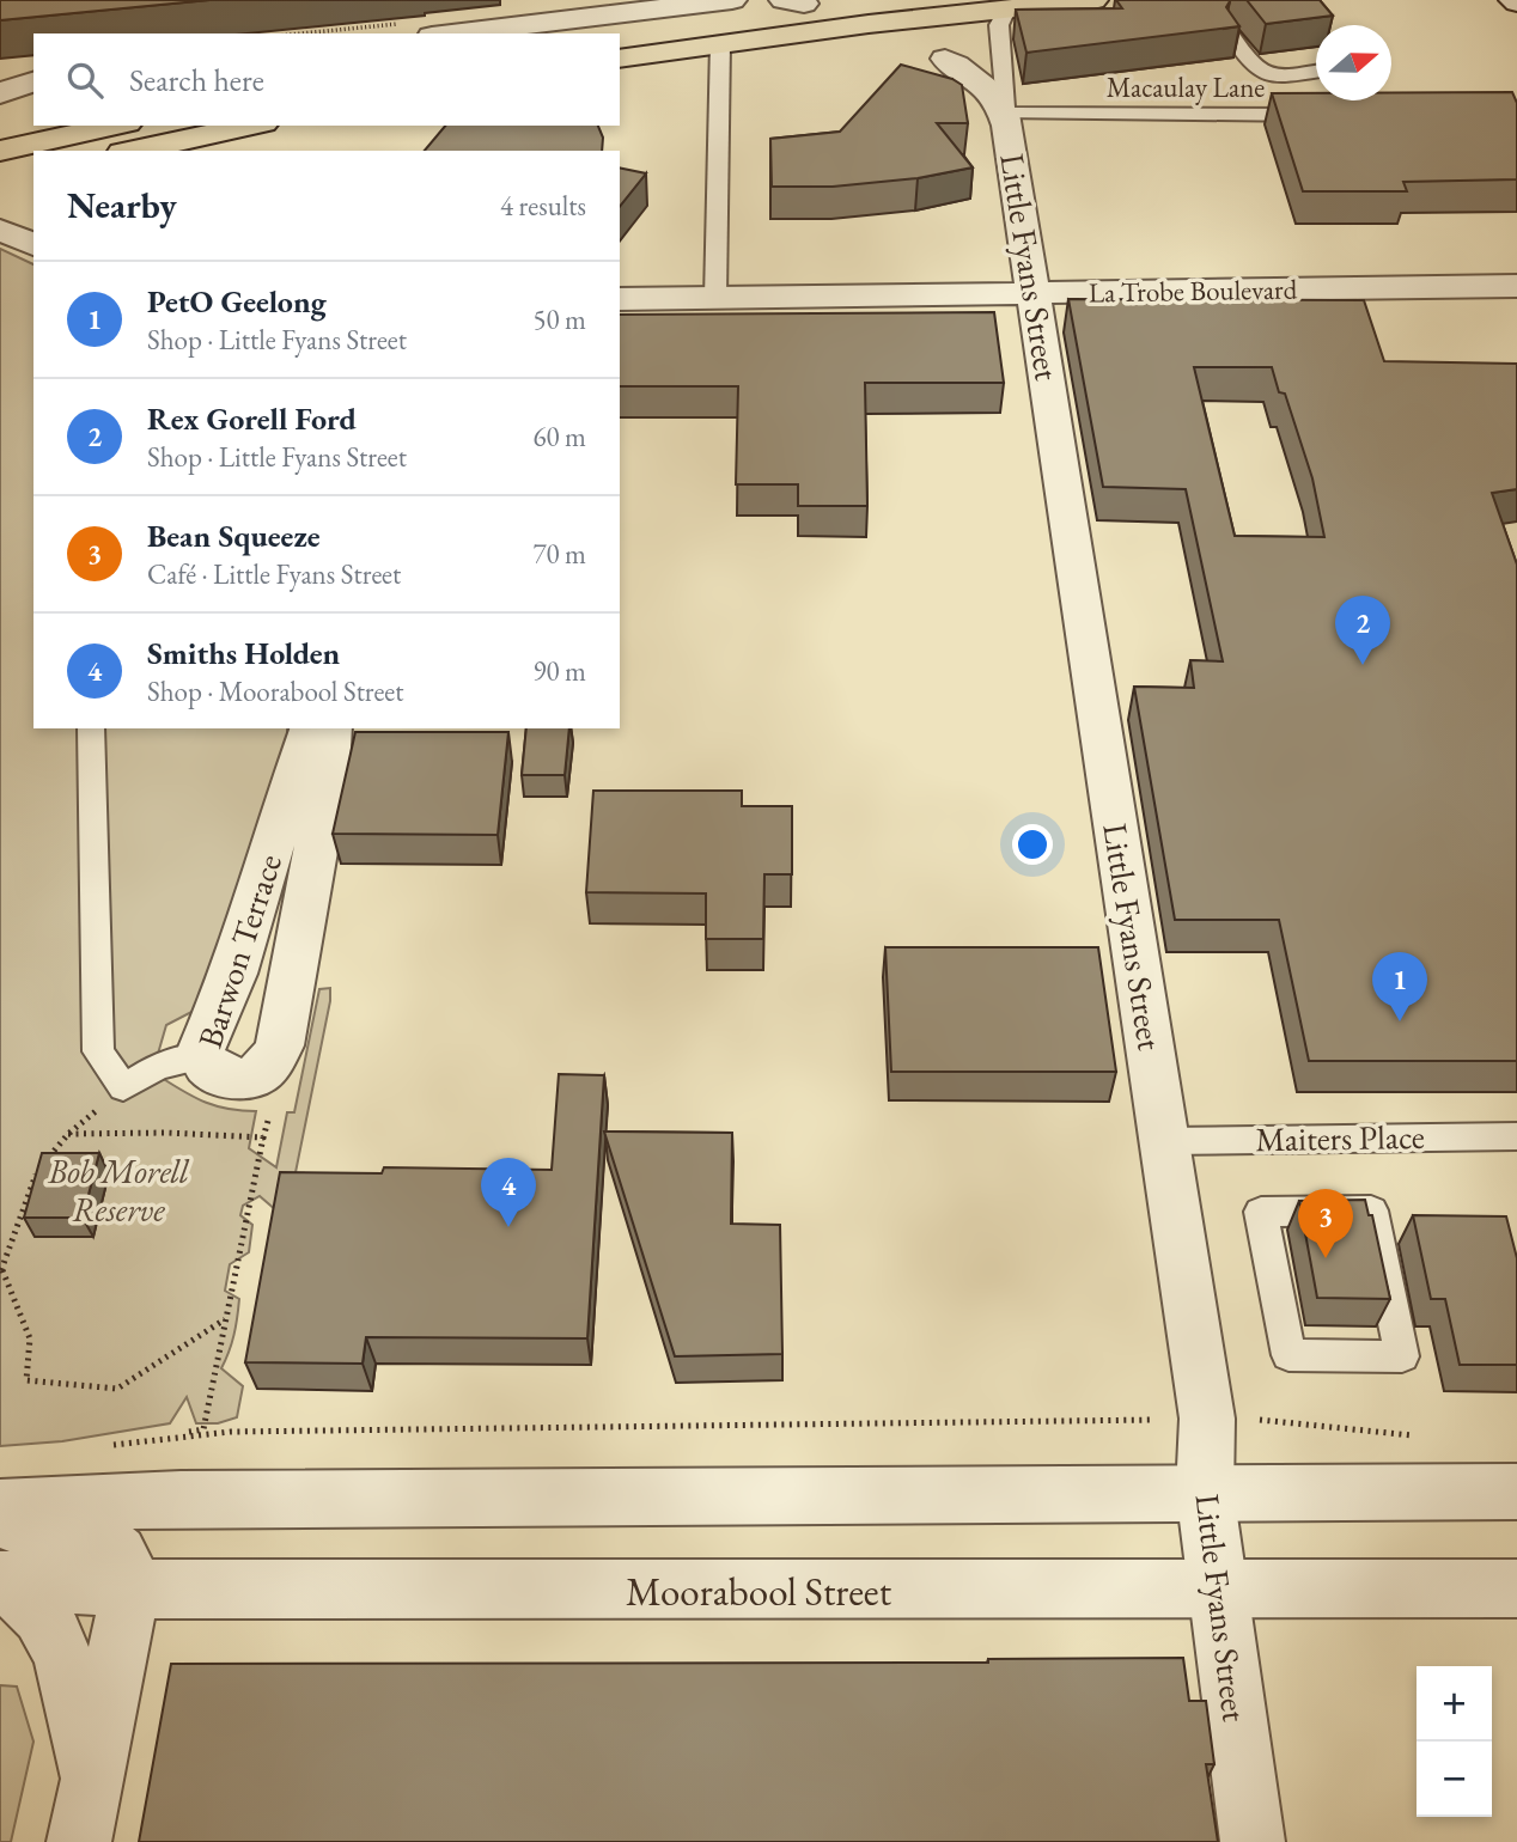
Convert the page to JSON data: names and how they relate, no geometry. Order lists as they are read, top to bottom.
{
  "streets": {
    "street": [
      "Little Fyans Street",
      "La Trobe Boulevard",
      "Barwon Terrace",
      "Moorabool Street"
    ],
    "lane": ["Macaulay Lane", "Maiters Place"]
  },
  "crossings": [
    ["Macaulay Lane", "Little Fyans Street"],
    ["Little Fyans Street", "La Trobe Boulevard"],
    ["Little Fyans Street", "Maiters Place"],
    ["Little Fyans Street", "Moorabool Street"]
  ],
  "parks": ["Bob Morell Reserve"],
  "north": "right",
  "page": {
    "search": "Search here",
    "heading": ["Nearby", "4 results"],
    "list": [
      {
        "mark": "1",
        "name": "PetO Geelong",
        "note": "Shop · Little Fyans Street",
        "value": "50 m"
      },
      {
        "mark": "2",
        "name": "Rex Gorell Ford",
        "note": "Shop · Little Fyans Street",
        "value": "60 m"
      },
      {
        "mark": "3",
        "name": "Bean Squeeze",
        "note": "Café · Little Fyans Street",
        "value": "70 m"
      },
      {
        "mark": "4",
        "name": "Smiths Holden",
        "note": "Shop · Moorabool Street",
        "value": "90 m"
      }
    ],
    "pins": [
      "2",
      "1",
      "4",
      "3"
    ],
    "map_buttons": ["+", "−"]
  }
}
